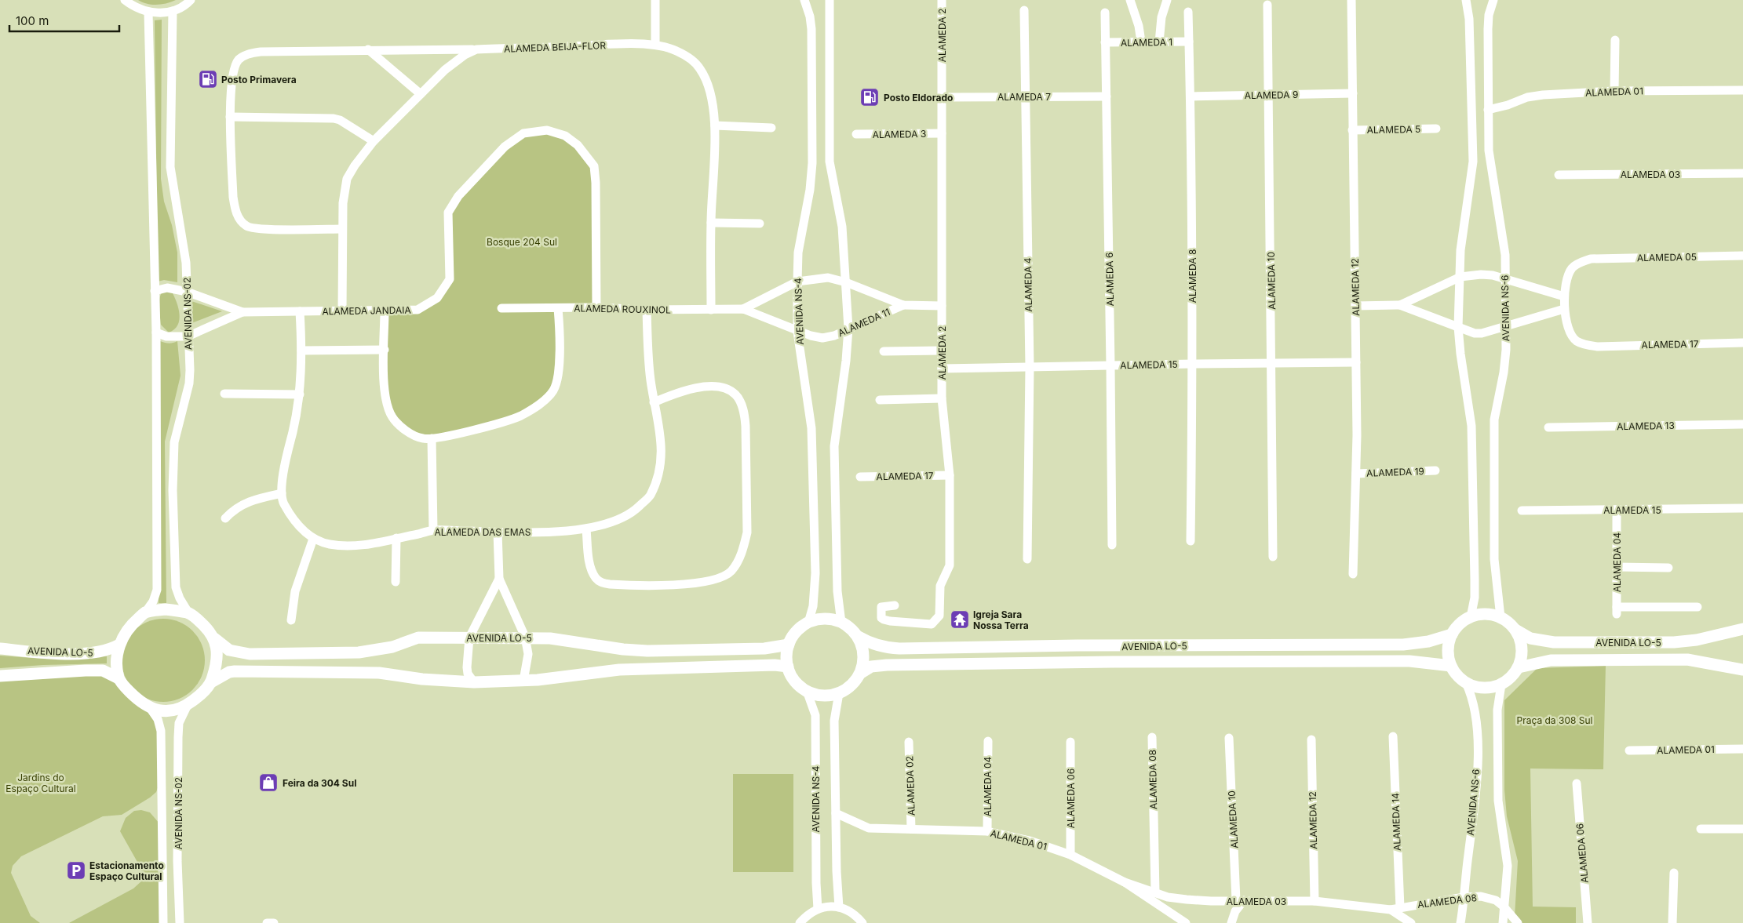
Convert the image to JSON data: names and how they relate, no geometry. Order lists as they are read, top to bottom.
{
  "streets": {
    "main road": ["AVENIDA LO-5"],
    "street": [
      "ALAMEDA 2",
      "ALAMEDA 1",
      "ALAMEDA BEIJA-FLOR",
      "ALAMEDA 01",
      "ALAMEDA 9",
      "ALAMEDA 7",
      "ALAMEDA 5",
      "ALAMEDA 3",
      "ALAMEDA 03",
      "ALAMEDA 05",
      "ALAMEDA 8",
      "ALAMEDA 6",
      "ALAMEDA 10",
      "ALAMEDA 4",
      "ALAMEDA 12",
      "AVENIDA NS-6",
      "ALAMEDA ROUXINOL",
      "ALAMEDA JANDAIA",
      "AVENIDA NS-4",
      "AVENIDA NS-02",
      "ALAMEDA 11",
      "ALAMEDA 17",
      "ALAMEDA 15",
      "ALAMEDA 13",
      "ALAMEDA 19",
      "ALAMEDA DAS EMAS",
      "ALAMEDA 04",
      "ALAMEDA 08",
      "ALAMEDA 02",
      "ALAMEDA 06",
      "ALAMEDA 14"
    ]
  },
  "crossings": [
    ["ALAMEDA 2", "ALAMEDA 7"],
    ["ALAMEDA 2", "ALAMEDA 3"],
    ["ALAMEDA 2", "ALAMEDA 11"],
    ["ALAMEDA 2", "ALAMEDA 17"],
    ["ALAMEDA 2", "ALAMEDA 15"],
    ["ALAMEDA 1", "ALAMEDA 8"],
    ["ALAMEDA 1", "ALAMEDA 6"],
    ["ALAMEDA BEIJA-FLOR", "ALAMEDA ROUXINOL"],
    ["ALAMEDA BEIJA-FLOR", "ALAMEDA JANDAIA"],
    ["ALAMEDA 01", "ALAMEDA 03"],
    ["ALAMEDA 01", "AVENIDA NS-6"],
    ["ALAMEDA 01", "AVENIDA NS-4"],
    ["ALAMEDA 01", "ALAMEDA 04"],
    ["ALAMEDA 01", "ALAMEDA 02"],
    ["ALAMEDA 01", "ALAMEDA 06"],
    ["ALAMEDA 9", "ALAMEDA 8"],
    ["ALAMEDA 9", "ALAMEDA 10"],
    ["ALAMEDA 9", "ALAMEDA 12"],
    ["ALAMEDA 7", "ALAMEDA 6"],
    ["ALAMEDA 7", "ALAMEDA 4"],
    ["ALAMEDA 5", "ALAMEDA 12"],
    ["ALAMEDA 03", "ALAMEDA 10"],
    ["ALAMEDA 03", "ALAMEDA 12"],
    ["ALAMEDA 03", "ALAMEDA 08"],
    ["ALAMEDA 8", "ALAMEDA 15"],
    ["ALAMEDA 6", "ALAMEDA 15"],
    ["ALAMEDA 10", "ALAMEDA 15"],
    ["ALAMEDA 4", "ALAMEDA 15"],
    ["ALAMEDA 12", "ALAMEDA 15"],
    ["ALAMEDA 12", "ALAMEDA 19"],
    ["AVENIDA NS-6", "AVENIDA LO-5"],
    ["AVENIDA NS-6", "ALAMEDA 08"],
    ["ALAMEDA ROUXINOL", "ALAMEDA JANDAIA"],
    ["ALAMEDA ROUXINOL", "ALAMEDA 11"],
    ["ALAMEDA ROUXINOL", "ALAMEDA DAS EMAS"],
    ["ALAMEDA JANDAIA", "AVENIDA NS-02"],
    ["ALAMEDA JANDAIA", "ALAMEDA DAS EMAS"],
    ["AVENIDA NS-4", "ALAMEDA 11"],
    ["AVENIDA NS-4", "AVENIDA LO-5"],
    ["AVENIDA NS-02", "AVENIDA LO-5"],
    ["ALAMEDA 15", "ALAMEDA 04"],
    ["ALAMEDA 08", "ALAMEDA 14"]
  ],
  "parks": ["Bosque 204 Sul", "Praça da 308 Sul", "Jardins do Espaço Cultural"],
  "places": {
    "fuel station": ["Posto Primavera", "Posto Eldorado"],
    "temple": ["Igreja Sara Nossa Terra"],
    "shop": ["Feira da 304 Sul"],
    "parking": ["Estacionamento Espaço Cultural"]
  },
  "scale_bar": "100 m"
}
